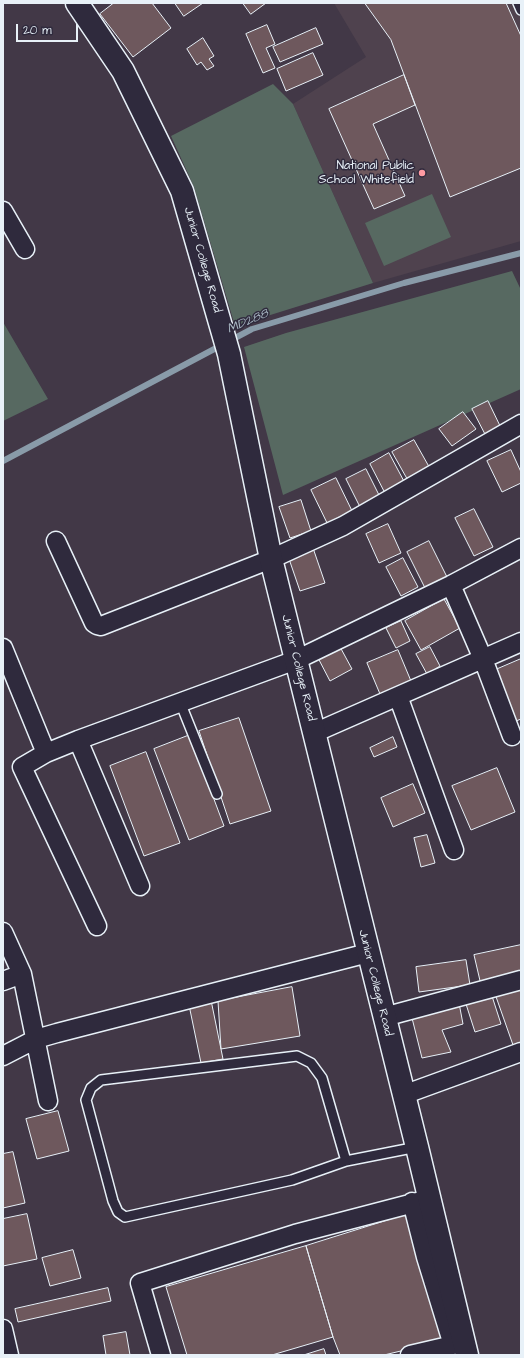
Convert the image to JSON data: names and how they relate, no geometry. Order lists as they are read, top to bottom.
{
  "streets": {
    "street": ["Junior College Road"]
  },
  "water": ["MD288"],
  "places": ["National Public School Whitefield"],
  "scale_bar": "20 m"
}
